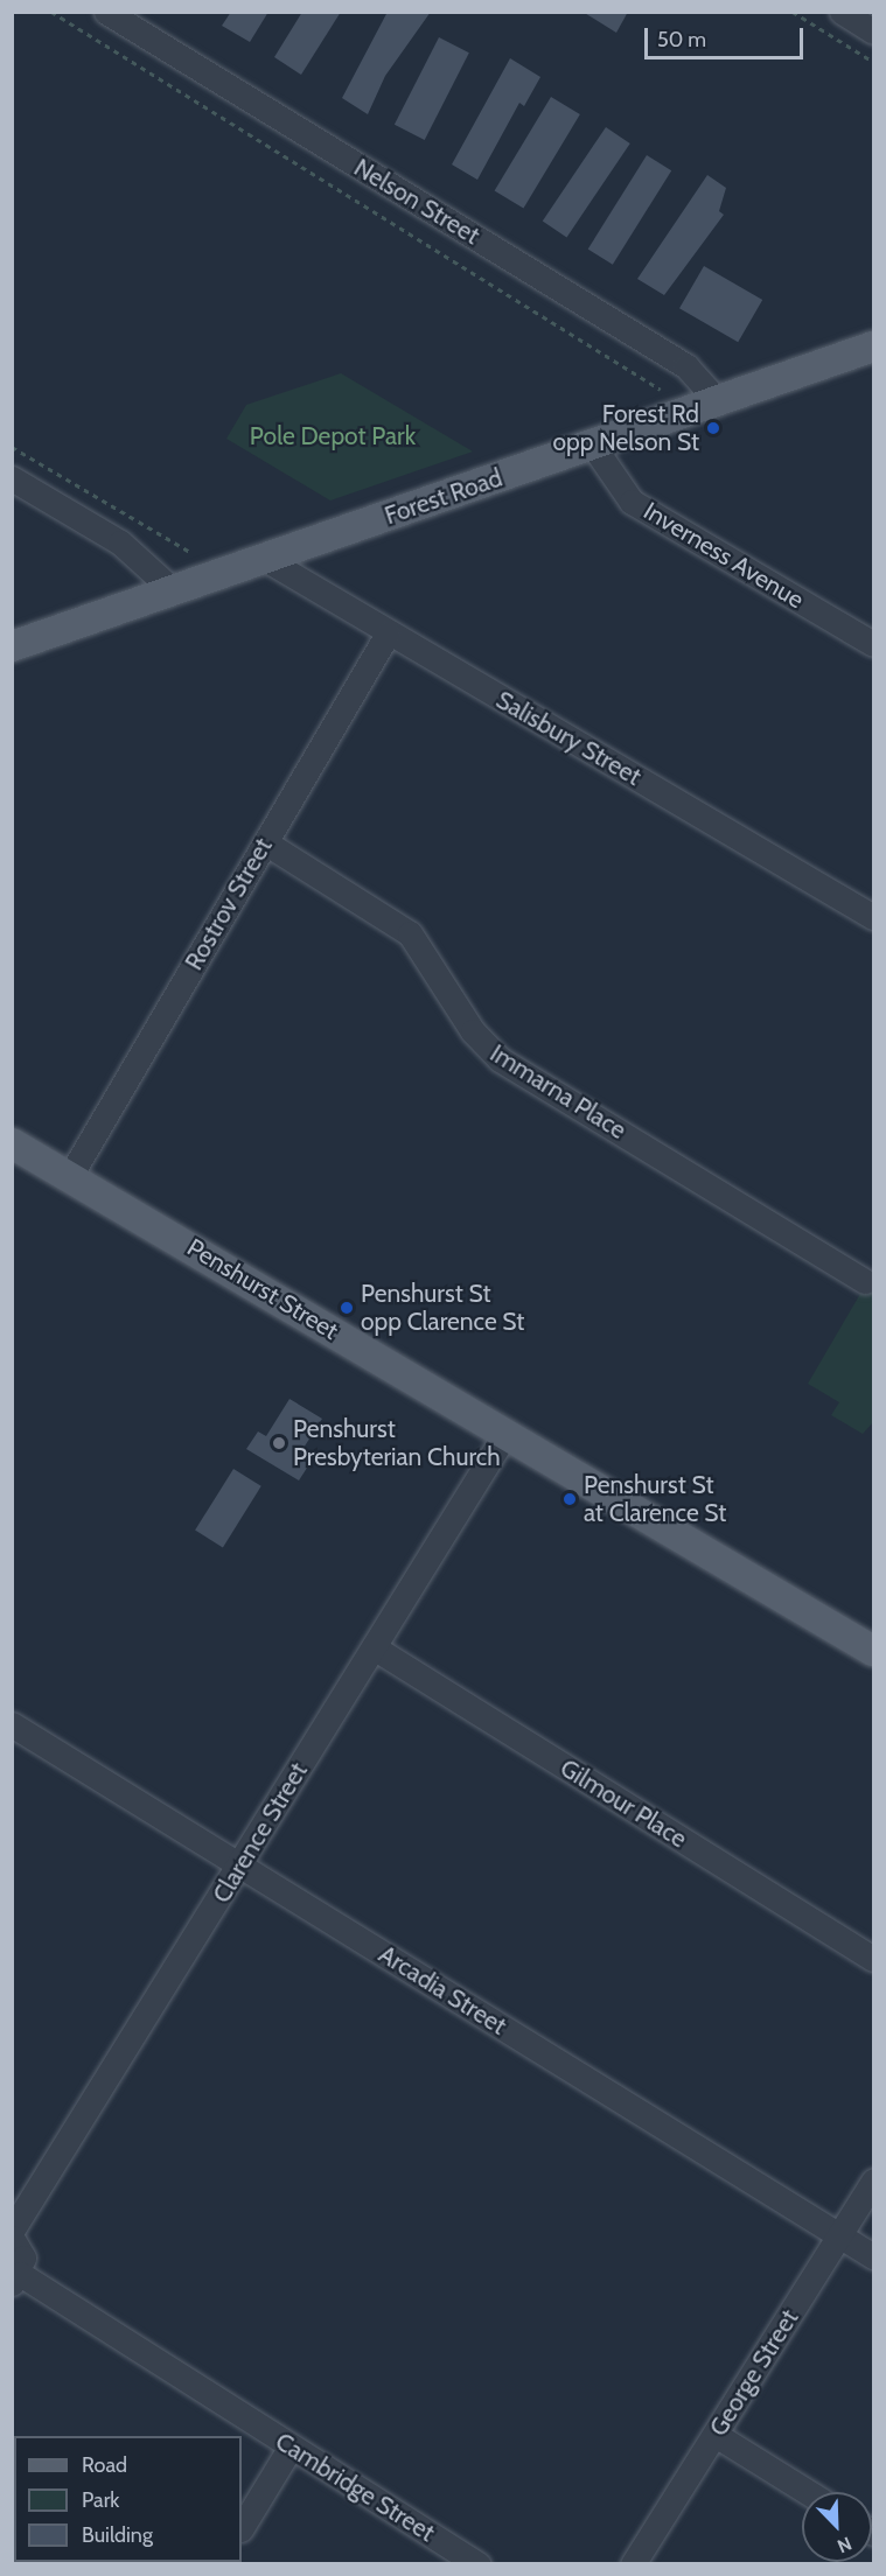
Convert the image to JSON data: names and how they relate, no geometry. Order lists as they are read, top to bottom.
{
  "streets": {
    "main road": ["Forest Road", "Penshurst Street"],
    "street": [
      "Nelson Street",
      "Inverness Avenue",
      "Salisbury Street",
      "Rostrov Street",
      "Immarna Place",
      "Gilmour Place",
      "Clarence Street",
      "Arcadia Street",
      "George Street",
      "Cambridge Street"
    ]
  },
  "crossings": [
    ["Nelson Street", "Forest Road"],
    ["Forest Road", "Inverness Avenue"],
    ["Forest Road", "Salisbury Street"],
    ["Salisbury Street", "Rostrov Street"],
    ["Rostrov Street", "Immarna Place"],
    ["Rostrov Street", "Penshurst Street"],
    ["Penshurst Street", "Clarence Street"],
    ["Gilmour Place", "Clarence Street"],
    ["Clarence Street", "Arcadia Street"],
    ["Arcadia Street", "George Street"]
  ],
  "parks": ["Pole Depot Park"],
  "places": [
    "Forest Rd opp Nelson St",
    "Penshurst St opp Clarence St",
    "Penshurst Presbyterian Church",
    "Penshurst St at Clarence St"
  ],
  "legend": ["Road", "Park", "Building"],
  "scale_bar": "50 m",
  "north": "bottom right"
}
